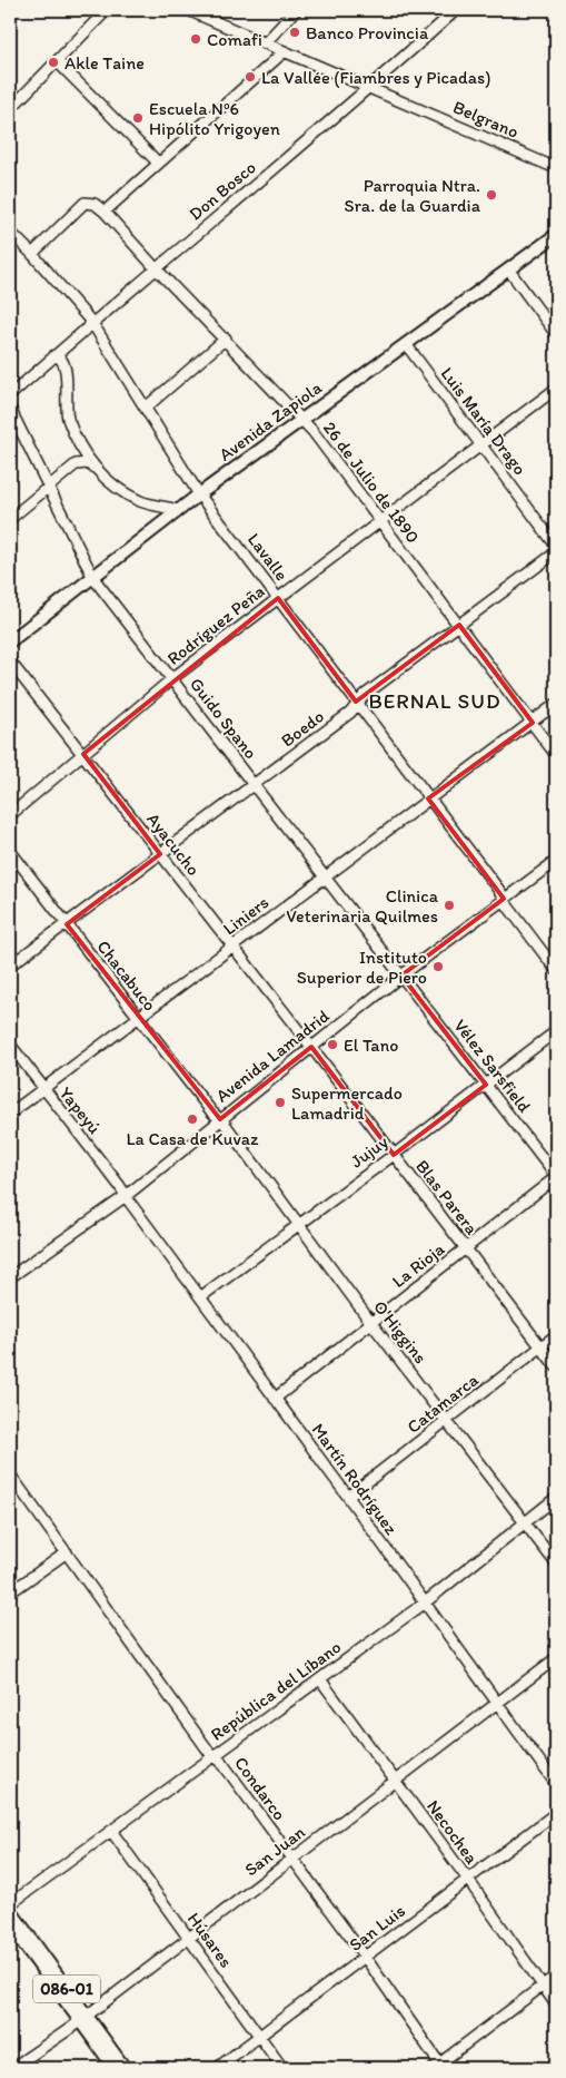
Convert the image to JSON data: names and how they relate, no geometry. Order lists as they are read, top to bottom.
{
  "streets": {
    "main road": ["Avenida Zapiola", "086-01"],
    "street": [
      "Belgrano",
      "Don Bosco",
      "Luis María Drago",
      "26 de Julio de 1890",
      "Lavalle",
      "Rodríguez Peña",
      "Guido Spano",
      "Boedo",
      "Ayacucho",
      "Liniers",
      "Chacabuco",
      "Avenida Lamadrid",
      "Vélez Sarsfield",
      "Yapeyú",
      "Jujuy",
      "Blas Parera",
      "La Rioja",
      "O'Higgins",
      "Catamarca",
      "Martín Rodríguez",
      "República del Líbano",
      "Condarco",
      "Necochea",
      "San Juan",
      "San Luis",
      "Húsares"
    ]
  },
  "crossings": [
    ["Belgrano", "Don Bosco"],
    ["Don Bosco", "26 de Julio de 1890"],
    ["Don Bosco", "Lavalle"],
    ["Avenida Zapiola", "Luis María Drago"],
    ["Avenida Zapiola", "26 de Julio de 1890"],
    ["Avenida Zapiola", "Lavalle"],
    ["Avenida Zapiola", "Guido Spano"],
    ["Luis María Drago", "Rodríguez Peña"],
    ["26 de Julio de 1890", "Lavalle"],
    ["26 de Julio de 1890", "Rodríguez Peña"],
    ["26 de Julio de 1890", "Boedo"],
    ["26 de Julio de 1890", "Liniers"],
    ["Lavalle", "Rodríguez Peña"],
    ["Lavalle", "Boedo"],
    ["Lavalle", "Liniers"],
    ["Lavalle", "Avenida Lamadrid"],
    ["Rodríguez Peña", "Guido Spano"],
    ["Rodríguez Peña", "Ayacucho"],
    ["Guido Spano", "Boedo"],
    ["Guido Spano", "Liniers"],
    ["Guido Spano", "Avenida Lamadrid"],
    ["Guido Spano", "Vélez Sarsfield"],
    ["Boedo", "Ayacucho"],
    ["Boedo", "Chacabuco"],
    ["Ayacucho", "Liniers"],
    ["Ayacucho", "Avenida Lamadrid"],
    ["Ayacucho", "Blas Parera"],
    ["Liniers", "Chacabuco"],
    ["Liniers", "Yapeyú"],
    ["Chacabuco", "Avenida Lamadrid"],
    ["Chacabuco", "O'Higgins"],
    ["Avenida Lamadrid", "Vélez Sarsfield"],
    ["Avenida Lamadrid", "Yapeyú"],
    ["Avenida Lamadrid", "Blas Parera"],
    ["Avenida Lamadrid", "O'Higgins"],
    ["Avenida Lamadrid", "Martín Rodríguez"],
    ["Vélez Sarsfield", "Jujuy"],
    ["Vélez Sarsfield", "La Rioja"],
    ["Yapeyú", "Martín Rodríguez"],
    ["Jujuy", "Blas Parera"],
    ["Jujuy", "O'Higgins"],
    ["Jujuy", "Martín Rodríguez"],
    ["Blas Parera", "La Rioja"],
    ["Blas Parera", "Catamarca"],
    ["La Rioja", "O'Higgins"],
    ["La Rioja", "Martín Rodríguez"],
    ["O'Higgins", "Catamarca"],
    ["O'Higgins", "República del Líbano"],
    ["Catamarca", "Martín Rodríguez"],
    ["Martín Rodríguez", "República del Líbano"],
    ["Martín Rodríguez", "San Juan"],
    ["República del Líbano", "Condarco"],
    ["República del Líbano", "Necochea"],
    ["República del Líbano", "Húsares"],
    ["Condarco", "San Juan"],
    ["Condarco", "San Luis"],
    ["Necochea", "San Juan"],
    ["Necochea", "San Luis"],
    ["San Juan", "Húsares"],
    ["San Juan", "086-01"],
    ["San Luis", "Húsares"]
  ],
  "districts": ["BERNAL SUD"],
  "places": [
    "Banco Provincia",
    "Comafi",
    "Akle Taine",
    "La Vallée (Fiambres y Picadas)",
    "Escuela Nº6 Hipólito Yrigoyen",
    "Parroquia Ntra. Sra. de la Guardia",
    "Clinica Veterinaria Quilmes",
    "Instituto Superior de Piero",
    "El Tano",
    "Supermercado Lamadrid",
    "La Casa de Kuvaz"
  ]
}
